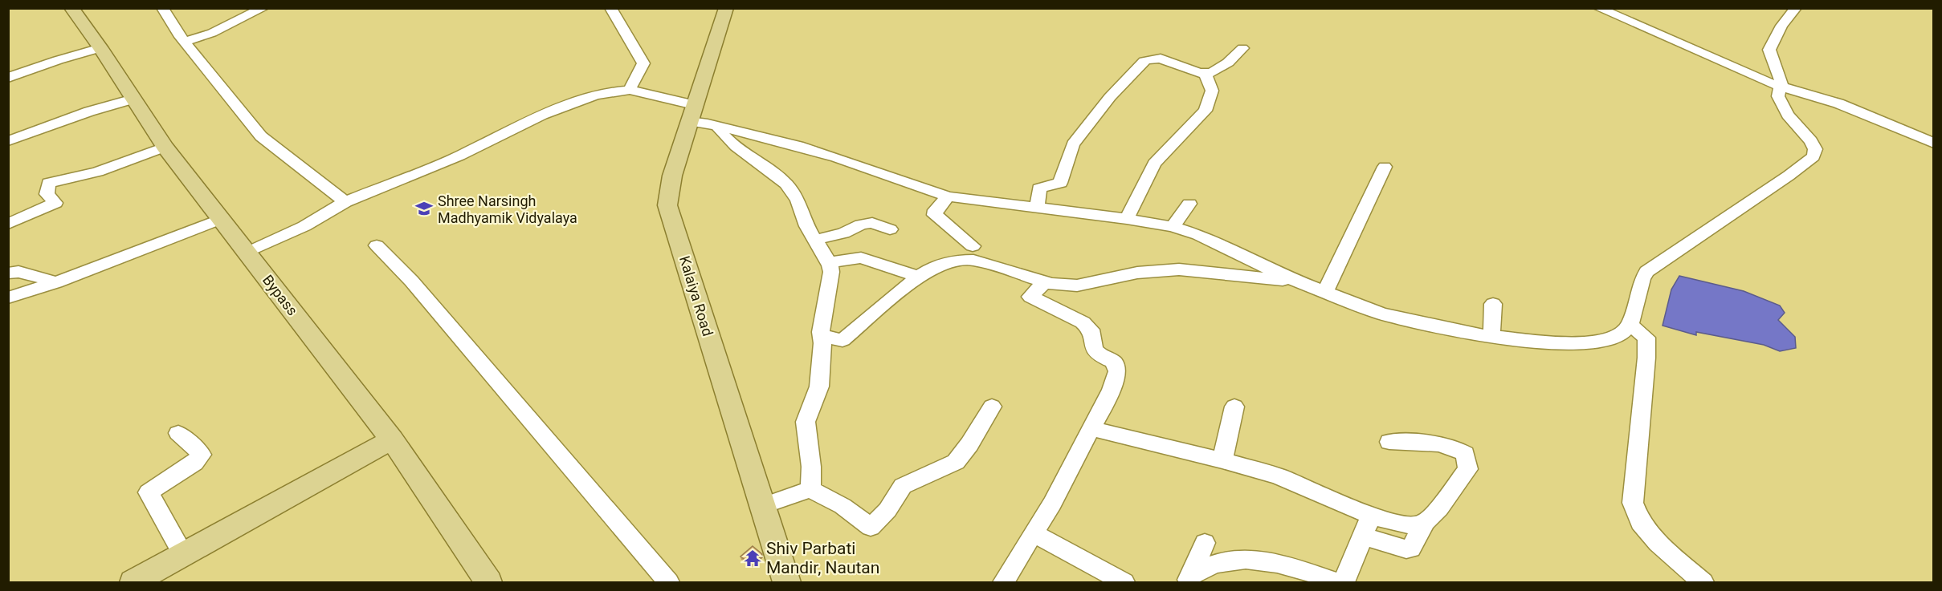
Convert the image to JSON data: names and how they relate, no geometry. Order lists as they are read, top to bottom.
{
  "streets": {
    "main road": ["Bypass", "Kalaiya Road"]
  },
  "places": {
    "school or university": ["Shree Narsingh Madhyamik Vidyalaya"],
    "temple": ["Shiv Parbati Mandir, Nautan"]
  }
}
